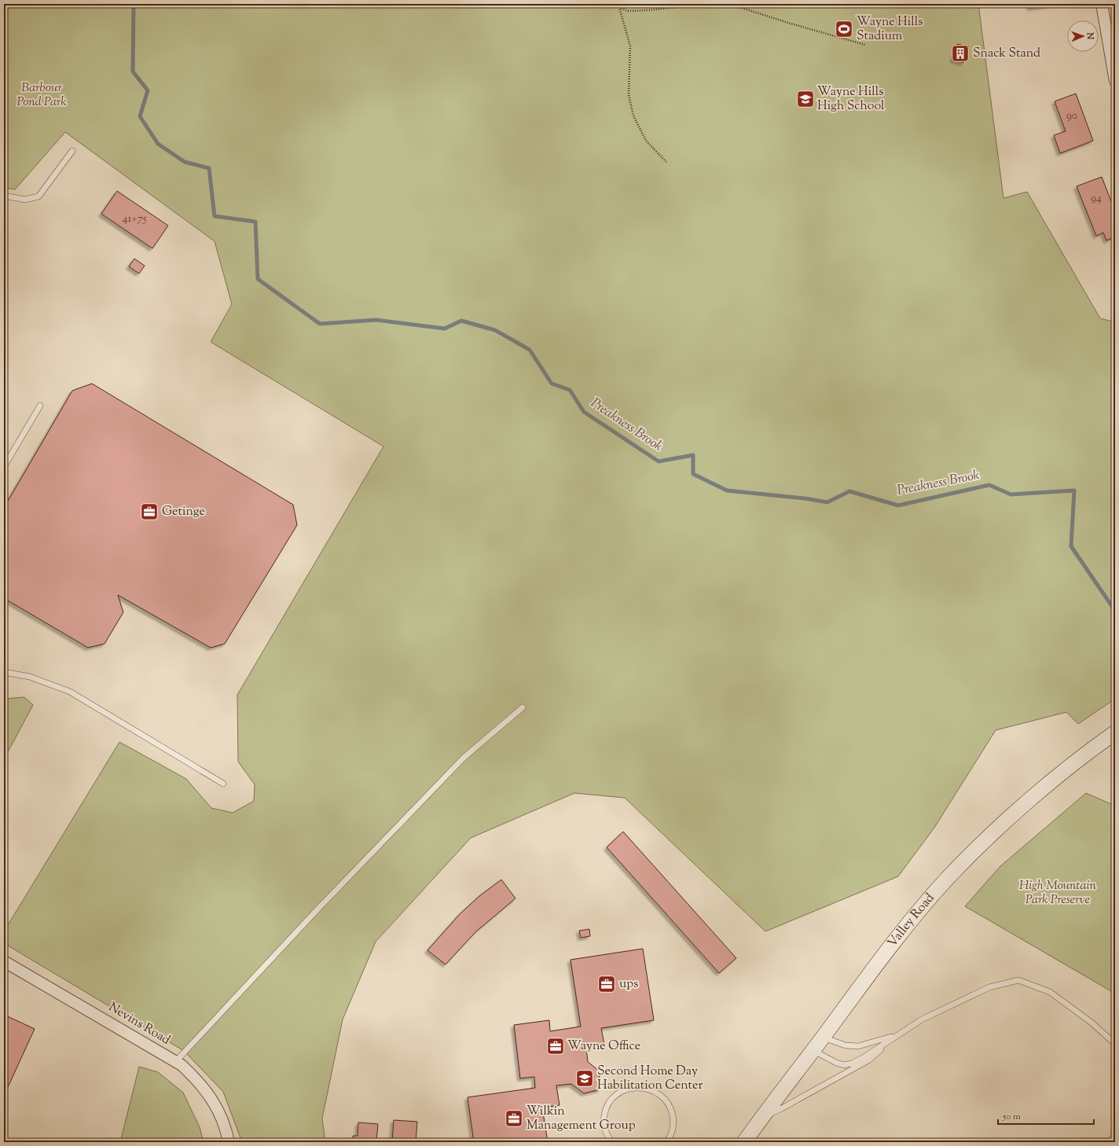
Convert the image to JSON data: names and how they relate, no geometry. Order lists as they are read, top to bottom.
{
  "streets": {
    "main road": ["Valley Road"],
    "street": ["Nevins Road"]
  },
  "water": ["Preakness Brook"],
  "parks": ["Barbour Pond Park", "High Mountain Park Preserve"],
  "places": {
    "sports": ["Wayne Hills Stadium"],
    "building": ["Snack Stand"],
    "school or university": ["Wayne Hills High School", "Second Home Day Habilitation Center"],
    "office": [
      "Getinge",
      "ups",
      "Wayne Office",
      "Wilkin Management Group"
    ]
  },
  "house_numbers": ["90", "94", "41+75"],
  "scale_bar": "50 m",
  "north": "right"
}
